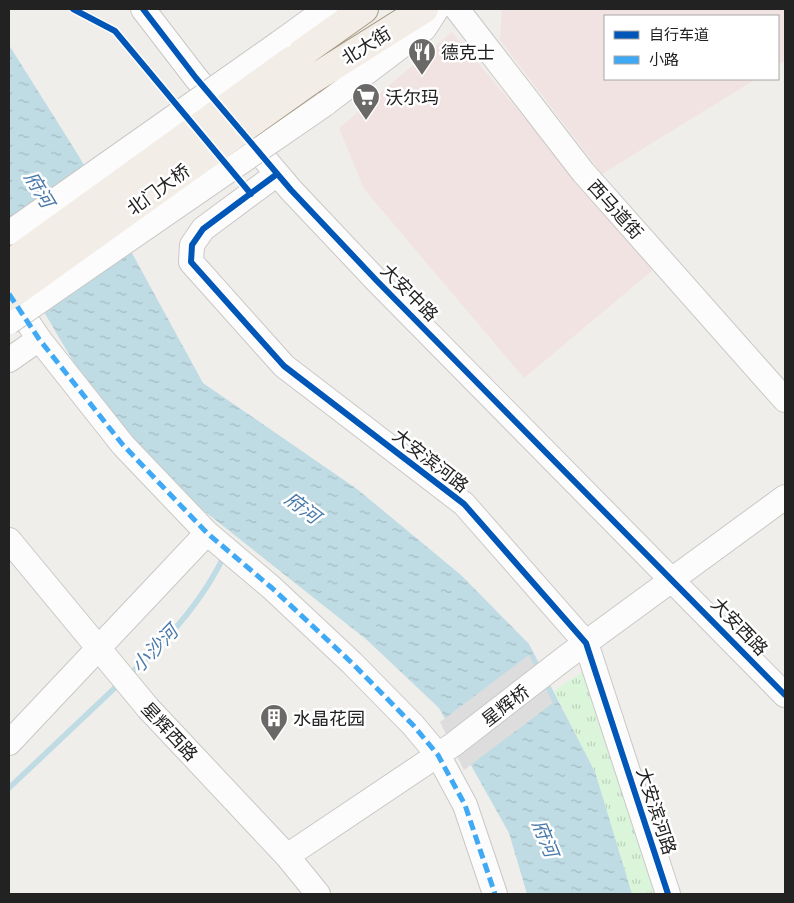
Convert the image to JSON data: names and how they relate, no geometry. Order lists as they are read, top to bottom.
{
  "streets": {
    "main road": ["北大街", "北门大桥"],
    "street": [
      "西马道街",
      "大安中路",
      "大安滨河路",
      "大安西路",
      "星辉桥",
      "星辉西路"
    ]
  },
  "crossings": [
    ["北大街", "北门大桥"],
    ["大安中路", "大安滨河路"],
    ["大安中路", "大安西路"],
    ["大安中路", "星辉桥"],
    ["大安滨河路", "星辉桥"],
    ["大安西路", "星辉桥"],
    ["星辉桥", "星辉西路"]
  ],
  "water": ["府河", "小沙河"],
  "places": {
    "restaurant": ["德克士"],
    "supermarket": ["沃尔玛"],
    "building": ["水晶花园"]
  },
  "legend": ["自行车道", "小路"]
}
